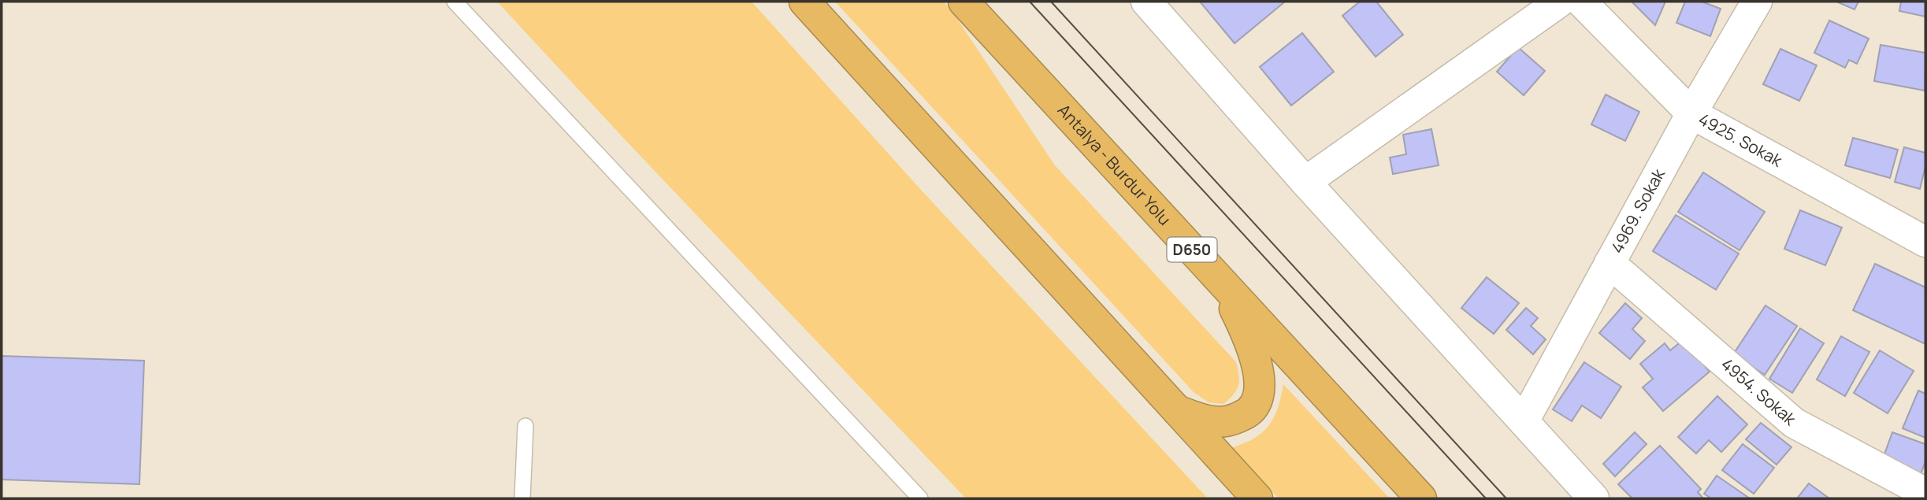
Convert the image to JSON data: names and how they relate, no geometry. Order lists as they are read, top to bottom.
{
  "streets": {
    "highway": ["Antalya - Burdur Yolu", "D650"],
    "street": ["4925. Sokak", "4969. Sokak", "4954. Sokak"]
  },
  "crossings": [
    ["4925. Sokak", "4969. Sokak"],
    ["4969. Sokak", "4954. Sokak"]
  ]
}
